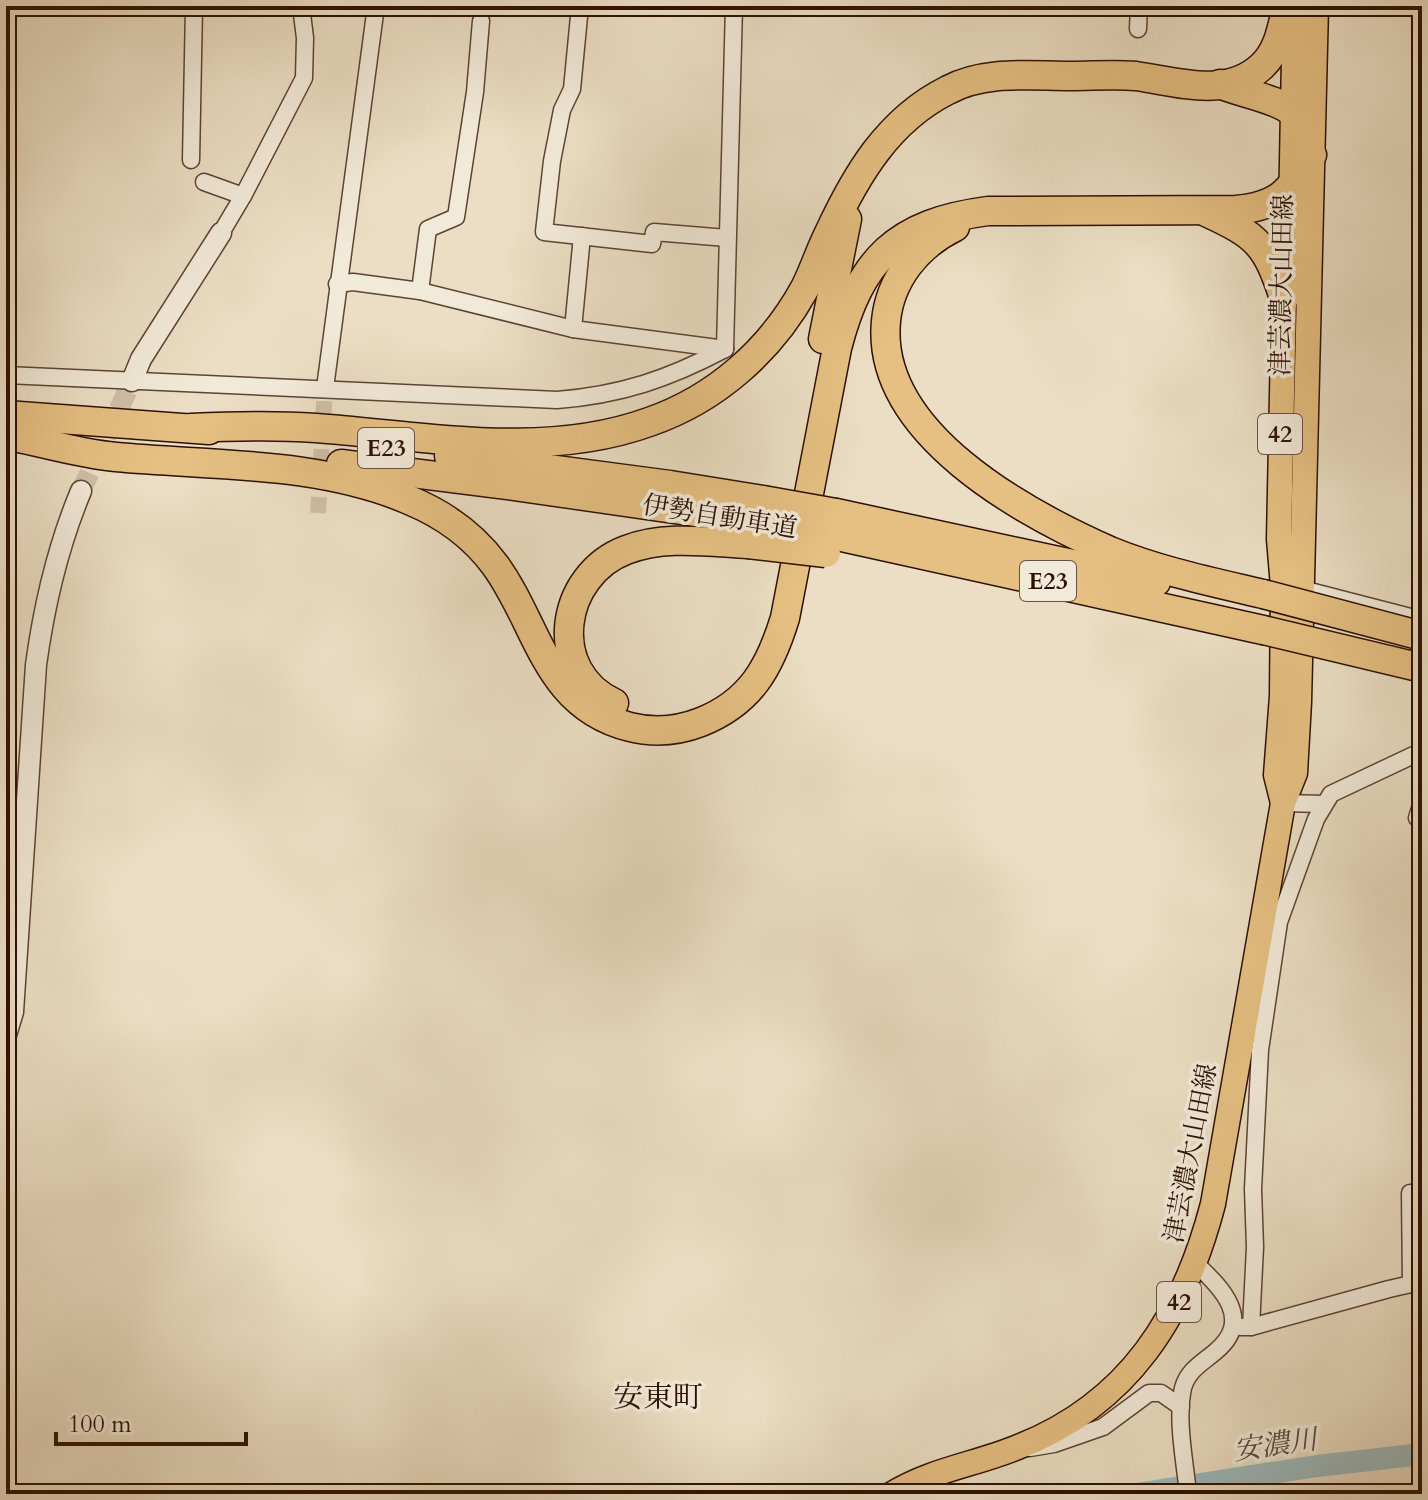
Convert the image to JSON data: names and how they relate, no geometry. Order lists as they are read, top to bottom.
{
  "streets": {
    "highway": ["E23", "伊勢自動車道"],
    "main road": ["津芸濃大山田線", "42"]
  },
  "districts": ["安東町"],
  "water": ["安濃川"],
  "scale_bar": "100 m"
}
